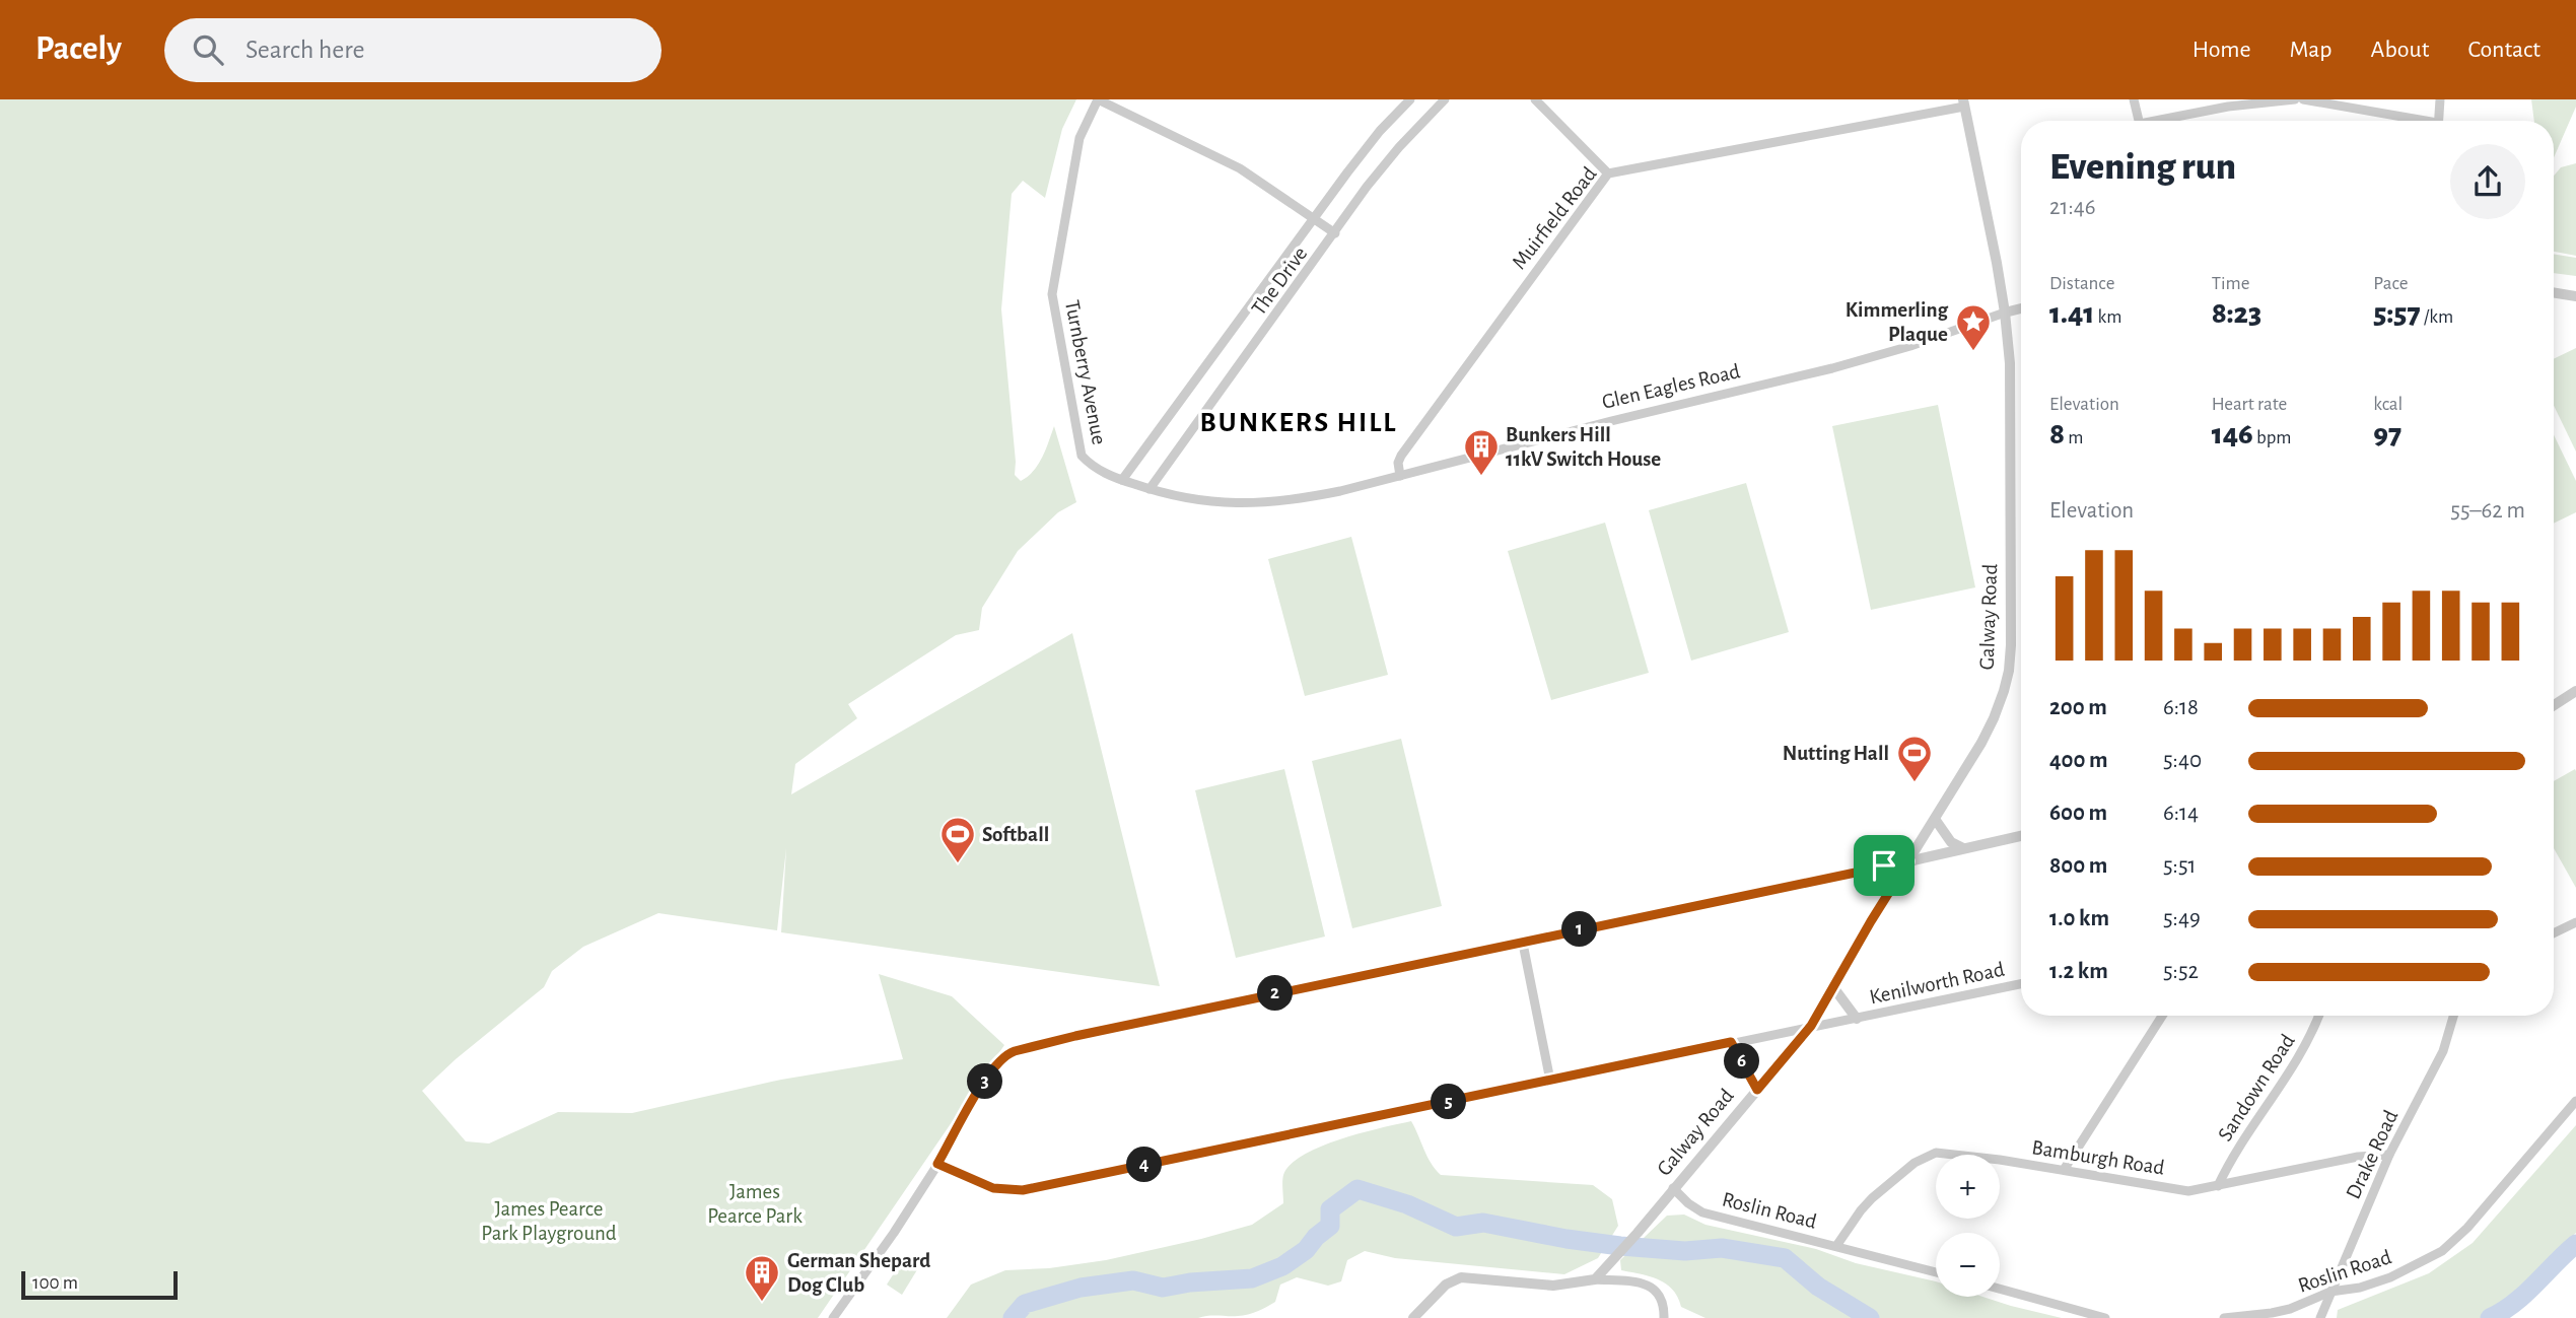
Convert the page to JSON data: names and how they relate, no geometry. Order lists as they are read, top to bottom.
{
  "streets": {
    "street": [
      "Muirfield Road",
      "The Drive",
      "Turnberry Avenue",
      "Glen Eagles Road",
      "Galway Road",
      "Kenilworth Road",
      "Sandown Road",
      "Drake Road",
      "Bamburgh Road",
      "Roslin Road"
    ]
  },
  "crossings": [
    ["Muirfield Road", "Glen Eagles Road"],
    ["Muirfield Road", "Galway Road"],
    ["The Drive", "Turnberry Avenue"],
    ["The Drive", "Glen Eagles Road"],
    ["Turnberry Avenue", "Glen Eagles Road"],
    ["Glen Eagles Road", "Galway Road"],
    ["Galway Road", "Kenilworth Road"],
    ["Galway Road", "Roslin Road"],
    ["Sandown Road", "Bamburgh Road"],
    ["Drake Road", "Bamburgh Road"],
    ["Drake Road", "Roslin Road"],
    ["Bamburgh Road", "Roslin Road"]
  ],
  "districts": ["BUNKERS HILL"],
  "parks": ["James Pearce Park", "James Pearce Park Playground"],
  "places": {
    "place": ["Kimmerling Plaque"],
    "building": ["Bunkers Hill 11kV Switch House", "German Shepard Dog Club"],
    "sports": ["Nutting Hall", "Softball"]
  },
  "scale_bar": "100 m",
  "page": {
    "header": "Pacely",
    "search": "Search here",
    "nav": [
      "Home",
      "Map",
      "About",
      "Contact"
    ],
    "heading": ["Evening run", "21:46"],
    "stats": [
      ["Distance", "1.41 km"],
      ["Time", "8:23"],
      ["Pace", "5:57 /km"],
      ["Elevation", "8 m"],
      ["Heart rate", "146 bpm"],
      ["kcal", "97"]
    ],
    "chart": ["Elevation", "55–62 m"],
    "list": [
      {
        "name": "200 m",
        "note": "6:18"
      },
      {
        "name": "400 m",
        "note": "5:40"
      },
      {
        "name": "600 m",
        "note": "6:14"
      },
      {
        "name": "800 m",
        "note": "5:51"
      },
      {
        "name": "1.0 km",
        "note": "5:49"
      },
      {
        "name": "1.2 km",
        "note": "5:52"
      }
    ],
    "pins": [
      "1",
      "2",
      "6",
      "3",
      "5",
      "4"
    ],
    "map_buttons": ["+", "−"],
    "scale": "100 m"
  }
}
